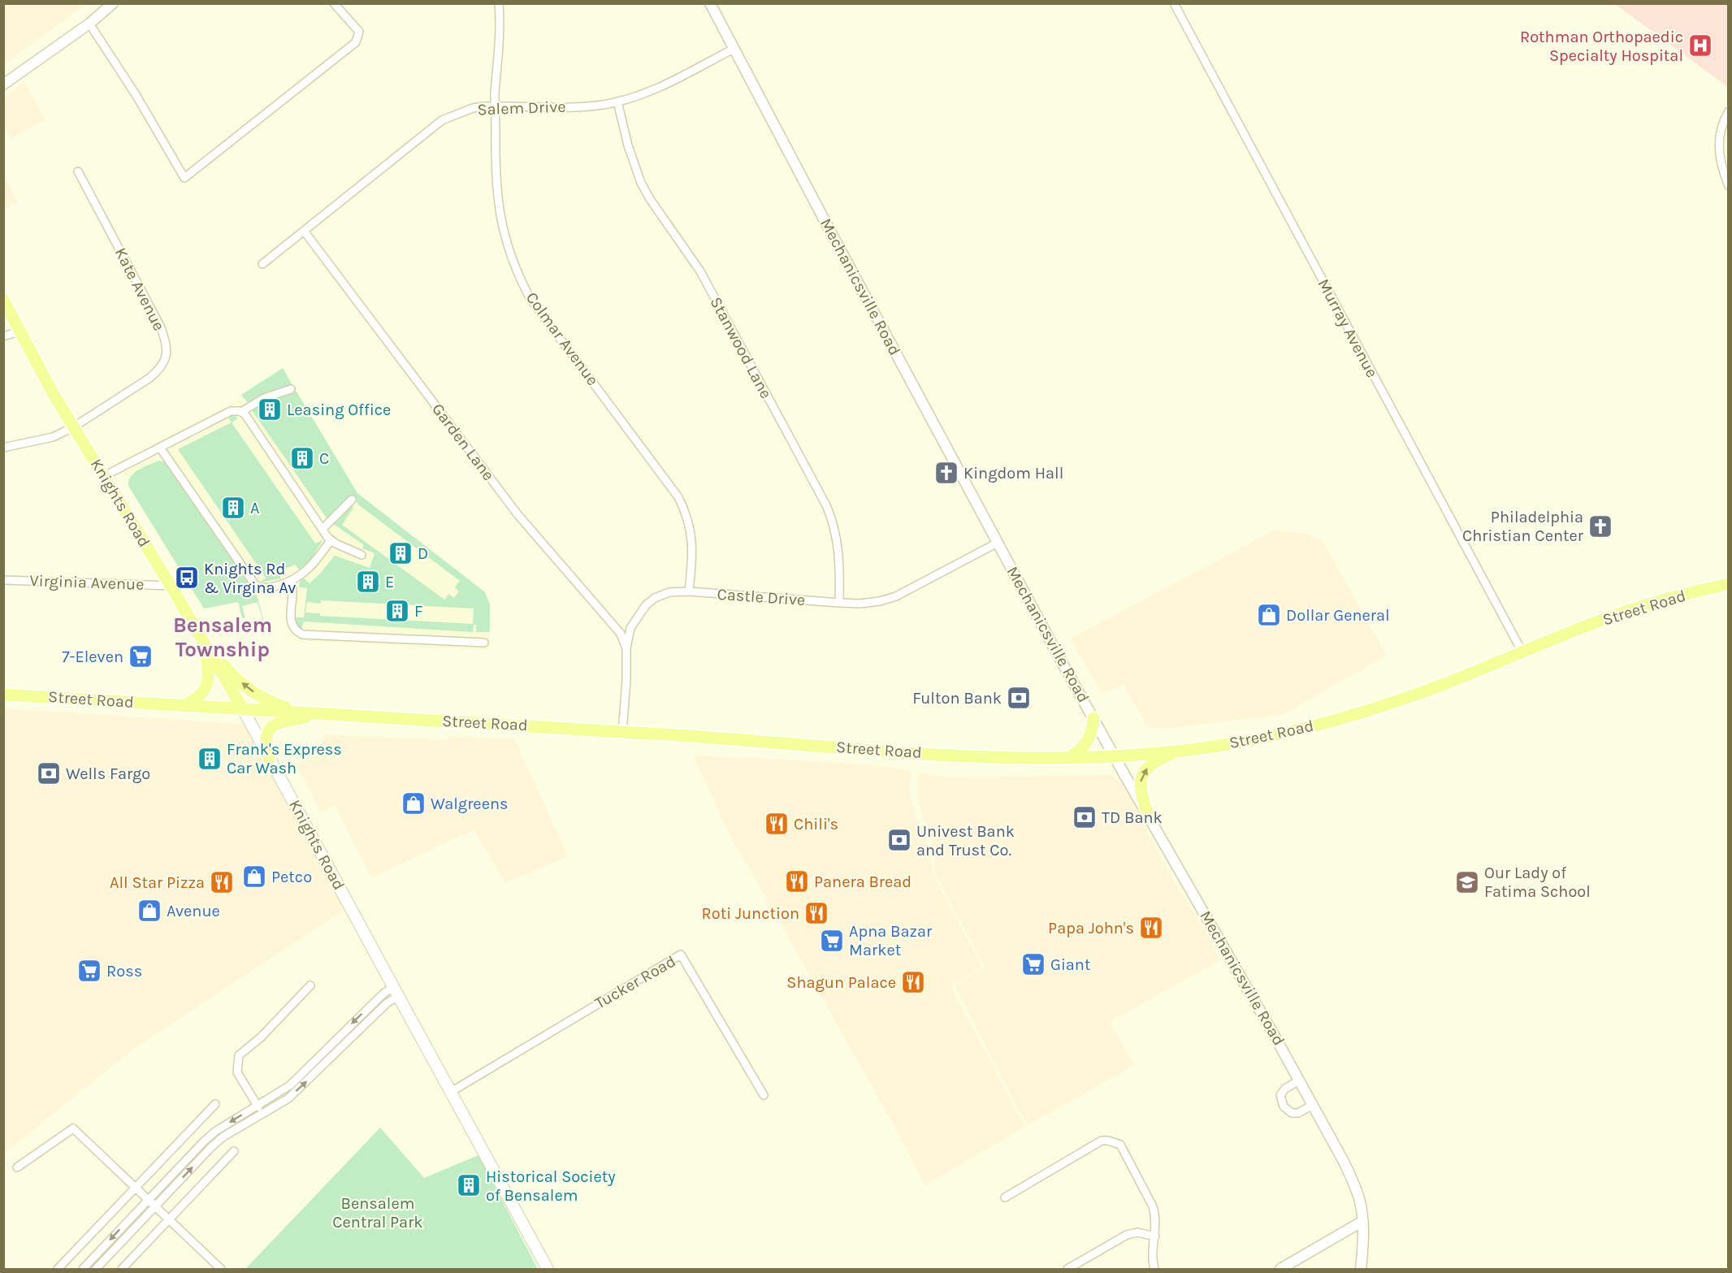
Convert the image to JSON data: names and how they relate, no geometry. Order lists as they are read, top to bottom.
{
  "streets": {
    "main road": ["Knights Road", "Street Road"],
    "street": [
      "Salem Drive",
      "Mechanicsville Road",
      "Kate Avenue",
      "Murray Avenue",
      "Colmar Avenue",
      "Stanwood Lane",
      "Garden Lane",
      "Virginia Avenue",
      "Castle Drive",
      "Tucker Road"
    ]
  },
  "crossings": [
    ["Salem Drive", "Mechanicsville Road"],
    ["Salem Drive", "Colmar Avenue"],
    ["Salem Drive", "Stanwood Lane"],
    ["Salem Drive", "Garden Lane"],
    ["Mechanicsville Road", "Castle Drive"],
    ["Mechanicsville Road", "Street Road"],
    ["Kate Avenue", "Knights Road"],
    ["Murray Avenue", "Street Road"],
    ["Colmar Avenue", "Castle Drive"],
    ["Stanwood Lane", "Castle Drive"],
    ["Garden Lane", "Castle Drive"],
    ["Knights Road", "Virginia Avenue"],
    ["Knights Road", "Street Road"],
    ["Knights Road", "Tucker Road"],
    ["Castle Drive", "Street Road"]
  ],
  "districts": ["Bensalem Township"],
  "parks": ["Bensalem Central Park"],
  "places": {
    "hospital": ["Rothman Orthopaedic Specialty Hospital"],
    "building": [
      "Leasing Office",
      "C",
      "A",
      "D",
      "E",
      "F",
      "Frank's Express Car Wash",
      "Historical Society of Bensalem"
    ],
    "church": ["Kingdom Hall", "Philadelphia Christian Center"],
    "bus stop": ["Knights Rd & Virgina Av"],
    "shop": [
      "Dollar General",
      "Walgreens",
      "Petco",
      "Avenue"
    ],
    "supermarket": [
      "7-Eleven",
      "Apna Bazar Market",
      "Giant",
      "Ross"
    ],
    "bank": [
      "Fulton Bank",
      "Wells Fargo",
      "TD Bank",
      "Univest Bank and Trust Co."
    ],
    "restaurant": [
      "Chili's",
      "Panera Bread",
      "All Star Pizza",
      "Roti Junction",
      "Papa John's",
      "Shagun Palace"
    ],
    "school or university": ["Our Lady of Fatima School"]
  }
}
